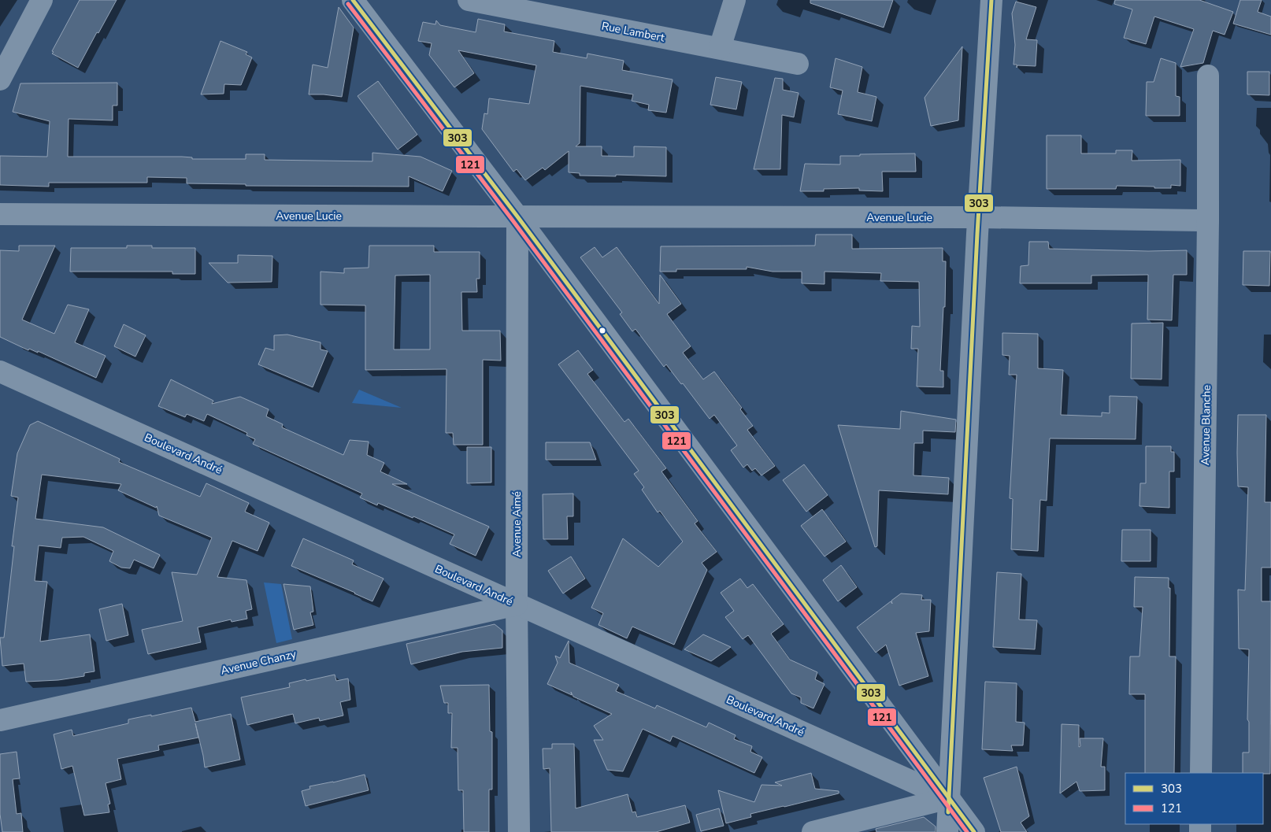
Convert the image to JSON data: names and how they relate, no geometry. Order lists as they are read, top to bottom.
{
  "streets": {
    "street": [
      "Rue Lambert",
      "Avenue Lucie",
      "Avenue Blanche",
      "Boulevard André",
      "Avenue Aimé",
      "Avenue Chanzy"
    ]
  },
  "crossings": [
    ["Avenue Lucie", "Avenue Blanche"],
    ["Avenue Lucie", "Avenue Aimé"],
    ["Boulevard André", "Avenue Aimé"],
    ["Boulevard André", "Avenue Chanzy"],
    ["Avenue Aimé", "Avenue Chanzy"]
  ],
  "lines": ["transit line 303", "transit line 121"],
  "legend": ["303", "121"]
}
